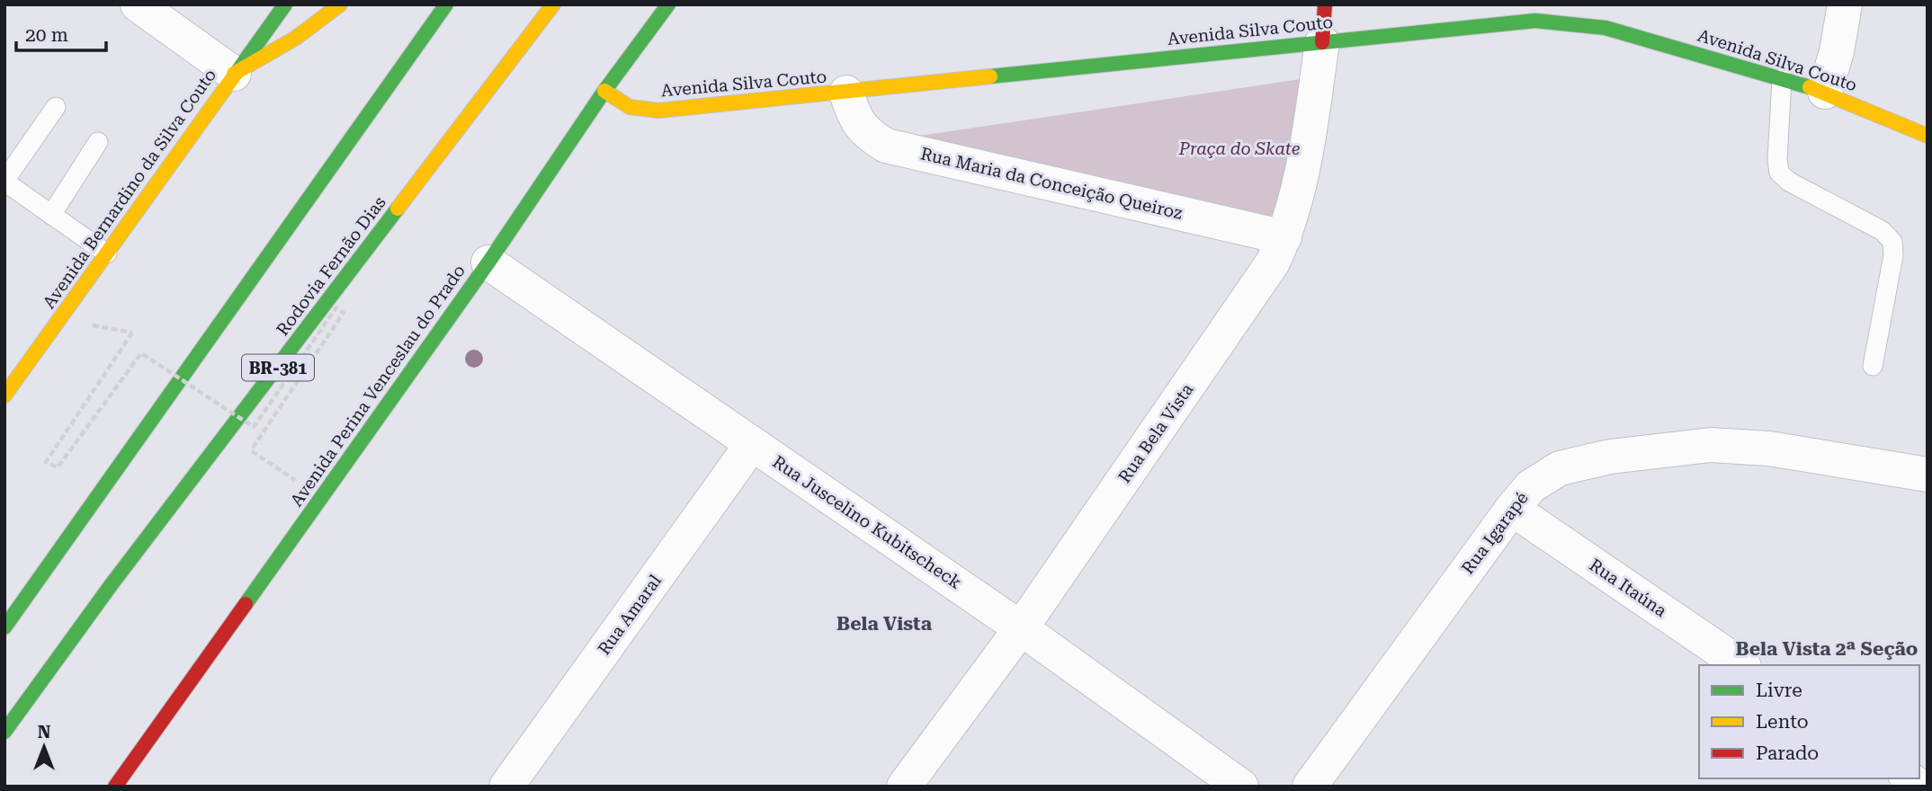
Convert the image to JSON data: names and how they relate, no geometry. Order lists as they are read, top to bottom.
{
  "streets": {
    "main road": [
      "Avenida Silva Couto",
      "Avenida Bernardino da Silva Couto",
      "Rodovia Fernão Dias",
      "BR-381",
      "Avenida Perina Venceslau do Prado"
    ],
    "street": [
      "Rua Maria da Conceição Queiroz",
      "Rua Bela Vista",
      "Rua Juscelino Kubitscheck",
      "Rua Igarapé",
      "Rua Itaúna",
      "Rua Amaral"
    ]
  },
  "crossings": [
    ["Avenida Silva Couto", "Rua Maria da Conceição Queiroz"],
    ["Avenida Silva Couto", "Avenida Perina Venceslau do Prado"],
    ["Avenida Silva Couto", "Rua Bela Vista"],
    ["Rua Maria da Conceição Queiroz", "Rua Bela Vista"],
    ["Avenida Perina Venceslau do Prado", "Rua Juscelino Kubitscheck"],
    ["Rua Bela Vista", "Rua Juscelino Kubitscheck"],
    ["Rua Juscelino Kubitscheck", "Rua Amaral"],
    ["Rua Igarapé", "Rua Itaúna"]
  ],
  "districts": ["Bela Vista", "Bela Vista 2ª Seção"],
  "parks": ["Praça do Skate"],
  "legend": ["Livre", "Lento", "Parado"],
  "scale_bar": "20 m",
  "north": "top"
}
